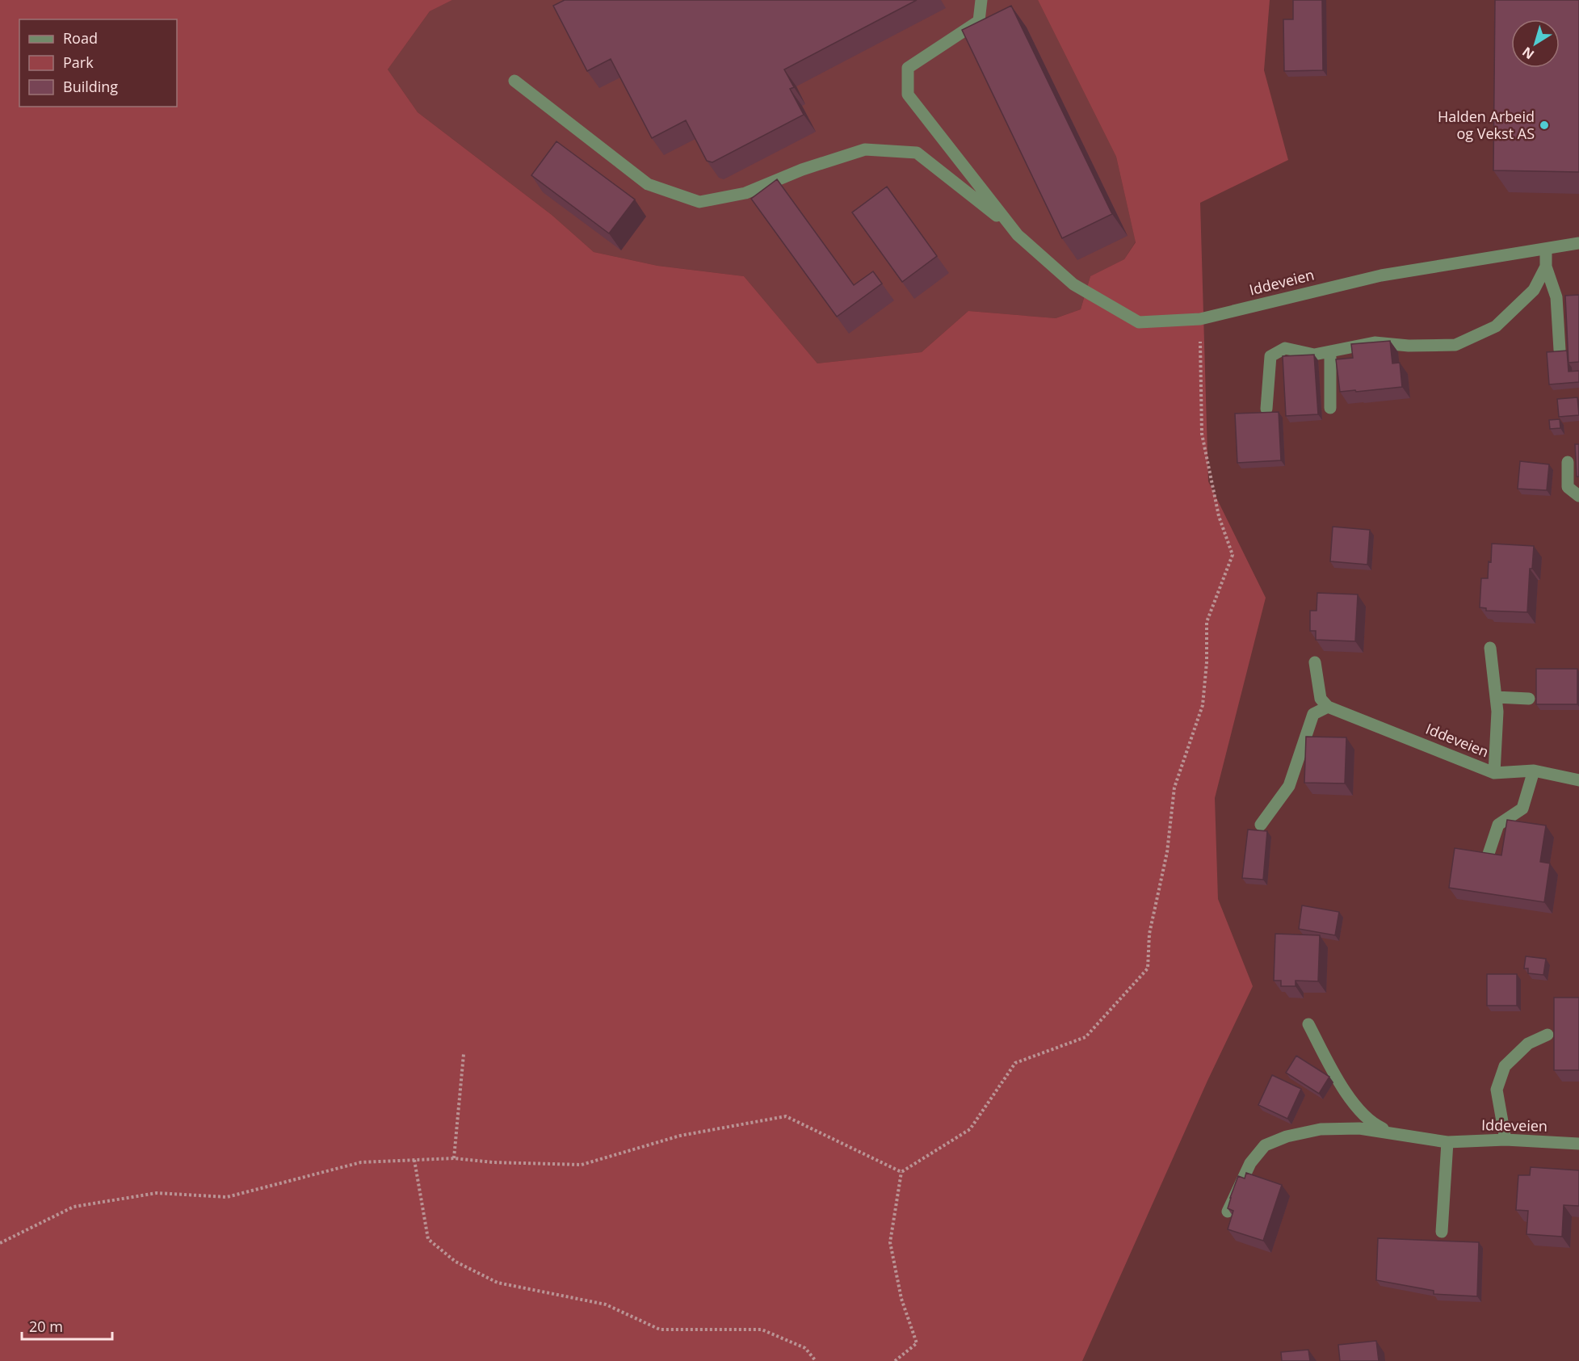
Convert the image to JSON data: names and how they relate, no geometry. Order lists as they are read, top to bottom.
{
  "streets": {
    "street": ["Iddeveien"]
  },
  "places": ["Halden Arbeid og Vekst AS"],
  "legend": ["Road", "Park", "Building"],
  "scale_bar": "20 m",
  "north": "bottom left"
}
